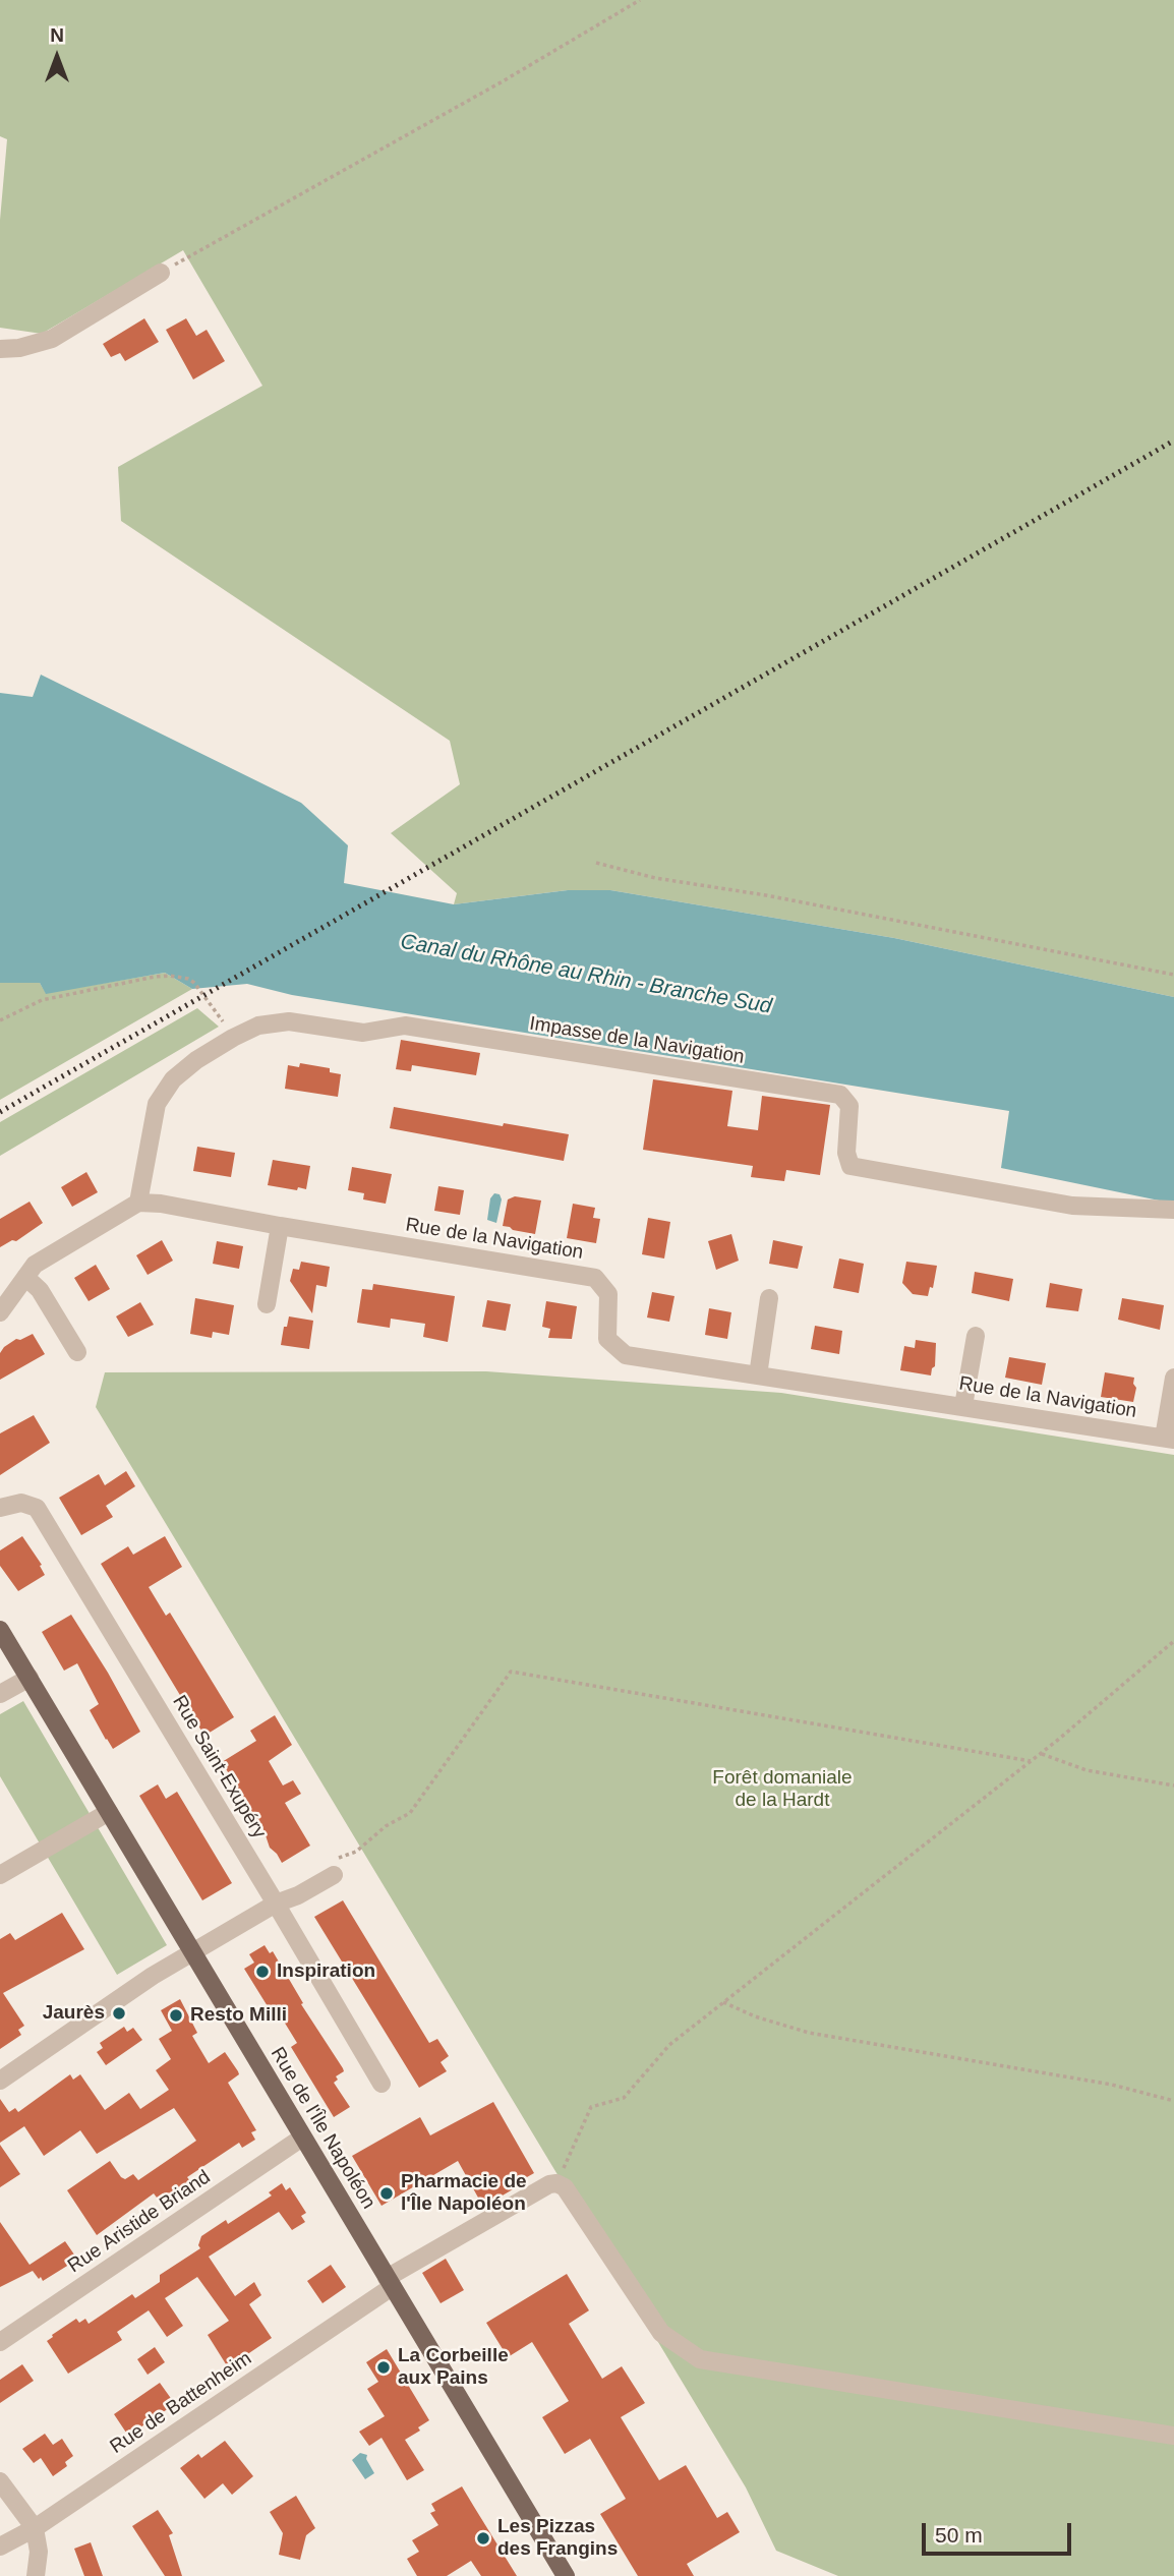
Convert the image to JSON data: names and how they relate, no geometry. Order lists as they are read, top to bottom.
{
  "streets": {
    "main road": ["Rue de l'Île Napoléon"],
    "street": [
      "Impasse de la Navigation",
      "Rue de la Navigation",
      "Rue Saint-Exupéry",
      "Rue Aristide Briand",
      "Rue de Battenheim"
    ]
  },
  "crossings": [
    ["Impasse de la Navigation", "Rue de la Navigation"],
    ["Rue de l'Île Napoléon", "Rue Aristide Briand"],
    ["Rue de l'Île Napoléon", "Rue de Battenheim"]
  ],
  "water": ["Canal du Rhône au Rhin - Branche Sud"],
  "parks": ["Forêt domaniale de la Hardt"],
  "places": [
    "Inspiration",
    "Jaurès",
    "Resto Milli",
    "Pharmacie de l'Île Napoléon",
    "La Corbeille aux Pains",
    "Les Pizzas des Frangins"
  ],
  "scale_bar": "50 m",
  "north": "top"
}
